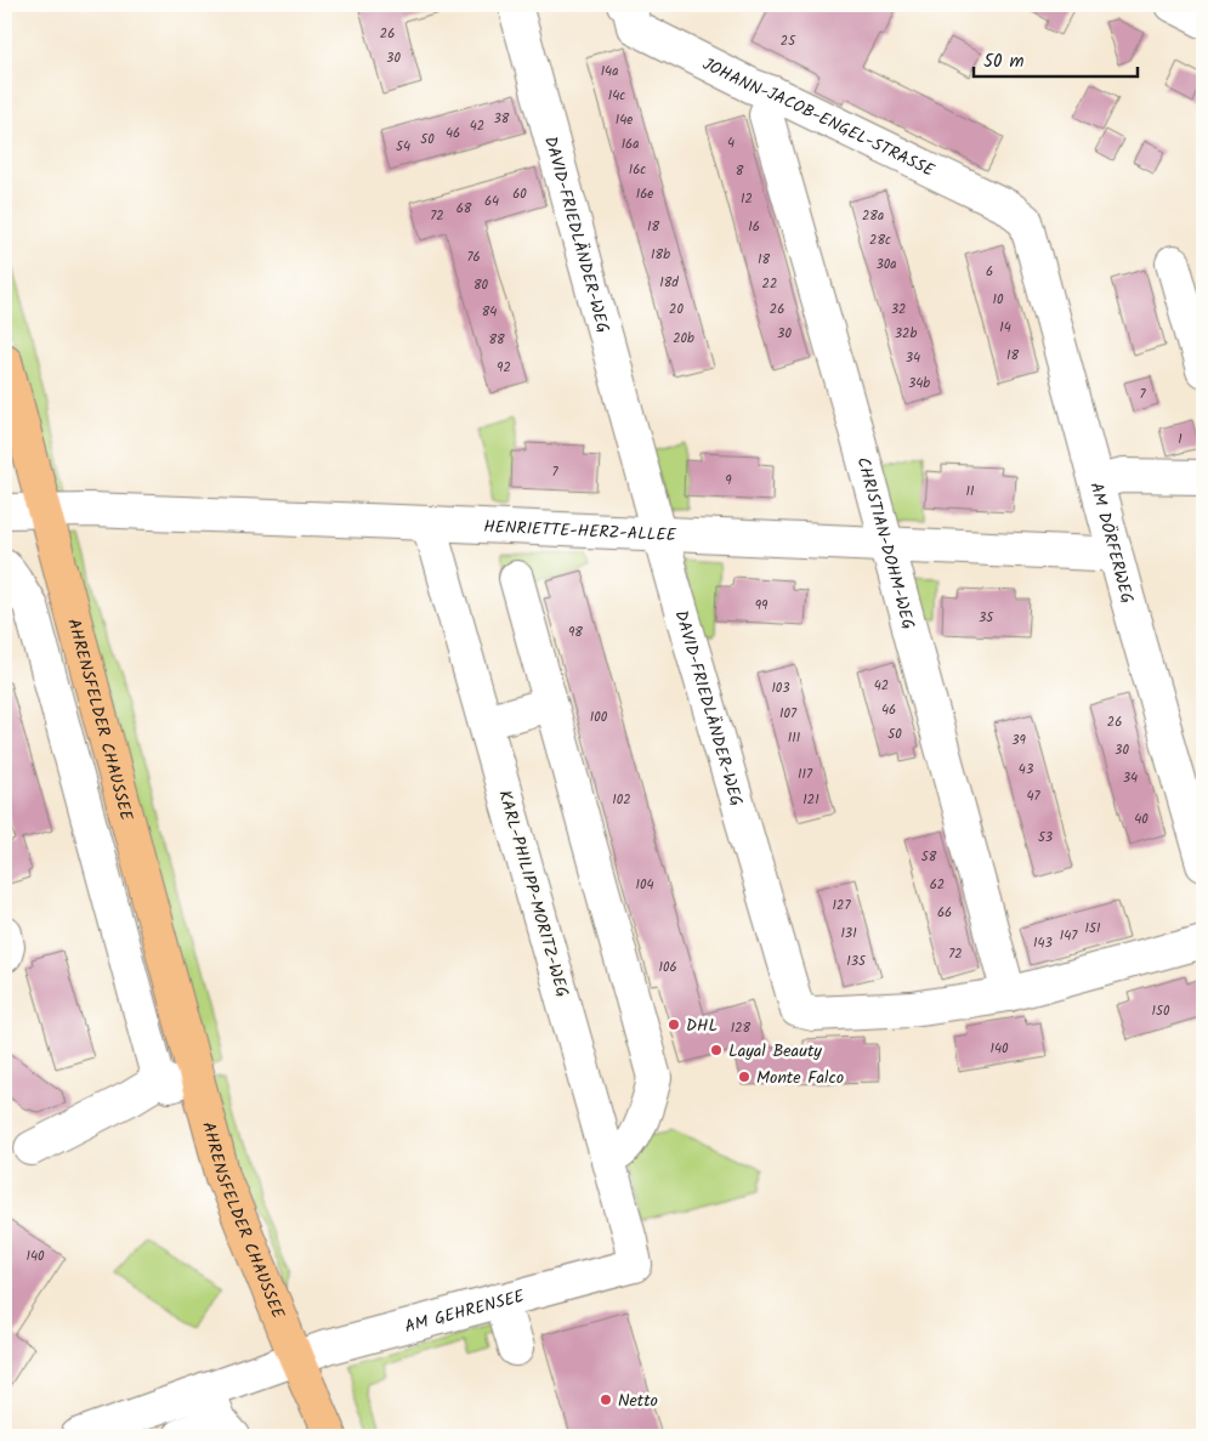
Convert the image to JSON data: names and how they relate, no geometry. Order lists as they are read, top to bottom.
{
  "streets": {
    "main road": ["AHRENSFELDER CHAUSSEE"],
    "street": [
      "JOHANN-JACOB-ENGEL-STRASSE",
      "DAVID-FRIEDLÄNDER-WEG",
      "HENRIETTE-HERZ-ALLEE",
      "CHRISTIAN-DOHM-WEG",
      "AM DÖRFERWEG",
      "KARL-PHILIPP-MORITZ-WEG",
      "AM GEHRENSEE"
    ]
  },
  "crossings": [
    ["JOHANN-JACOB-ENGEL-STRASSE", "CHRISTIAN-DOHM-WEG"],
    ["JOHANN-JACOB-ENGEL-STRASSE", "AM DÖRFERWEG"],
    ["DAVID-FRIEDLÄNDER-WEG", "HENRIETTE-HERZ-ALLEE"],
    ["DAVID-FRIEDLÄNDER-WEG", "CHRISTIAN-DOHM-WEG"],
    ["HENRIETTE-HERZ-ALLEE", "CHRISTIAN-DOHM-WEG"],
    ["HENRIETTE-HERZ-ALLEE", "AM DÖRFERWEG"],
    ["HENRIETTE-HERZ-ALLEE", "AHRENSFELDER CHAUSSEE"],
    ["HENRIETTE-HERZ-ALLEE", "KARL-PHILIPP-MORITZ-WEG"],
    ["AHRENSFELDER CHAUSSEE", "AM GEHRENSEE"],
    ["KARL-PHILIPP-MORITZ-WEG", "AM GEHRENSEE"]
  ],
  "places": [
    "DHL",
    "Layal Beauty",
    "Monte Falco",
    "Netto"
  ],
  "house_numbers": [
    "26",
    "25",
    "30",
    "14a",
    "14c",
    "38",
    "14e",
    "42",
    "46",
    "50",
    "4",
    "16a",
    "54",
    "16c",
    "8",
    "60",
    "16e",
    "12",
    "64",
    "68",
    "72",
    "28a",
    "18",
    "16",
    "28c",
    "18b",
    "76",
    "18",
    "30a",
    "6",
    "18d",
    "22",
    "80",
    "10",
    "20",
    "26",
    "32",
    "84",
    "14",
    "30",
    "32b",
    "20b",
    "88",
    "18",
    "34",
    "92",
    "34b",
    "7",
    "1",
    "7",
    "9",
    "11",
    "99",
    "35",
    "98",
    "42",
    "103",
    "46",
    "107",
    "100",
    "26",
    "50",
    "111",
    "39",
    "30",
    "43",
    "117",
    "34",
    "47",
    "102",
    "121",
    "40",
    "53",
    "58",
    "104",
    "62",
    "127",
    "66",
    "151",
    "131",
    "147",
    "143",
    "72",
    "135",
    "106",
    "150",
    "128",
    "140",
    "140"
  ],
  "scale_bar": "50 m"
}
